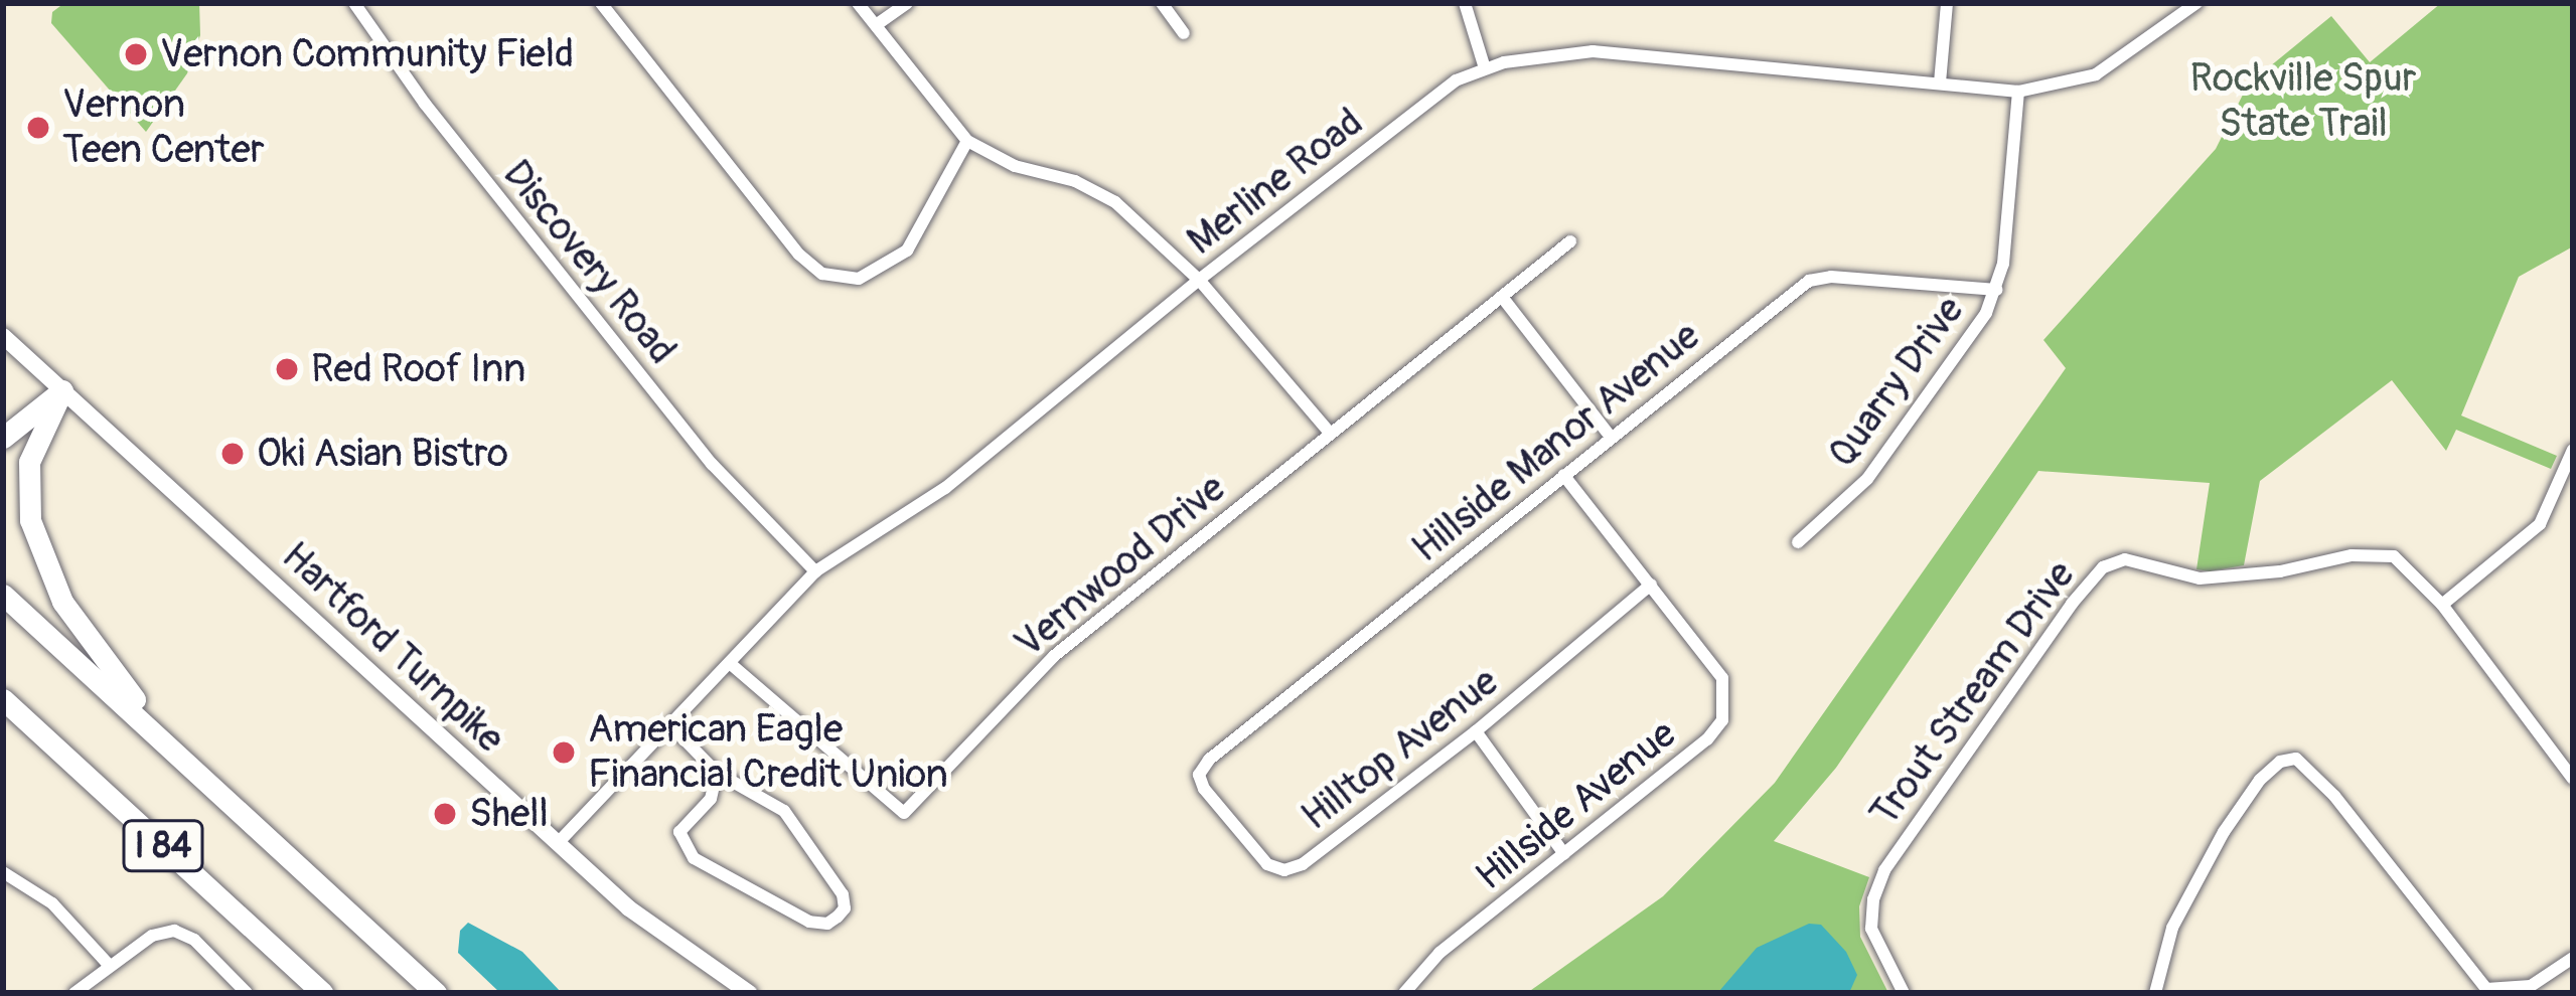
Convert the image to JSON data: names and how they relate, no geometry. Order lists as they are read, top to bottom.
{
  "streets": {
    "highway": ["I 84"],
    "main road": ["Hartford Turnpike"],
    "street": [
      "Merline Road",
      "Discovery Road",
      "Quarry Drive",
      "Hillside Manor Avenue",
      "Vernwood Drive",
      "Trout Stream Drive",
      "Hilltop Avenue",
      "Hillside Avenue"
    ]
  },
  "crossings": [
    ["Merline Road", "Discovery Road"],
    ["Merline Road", "Quarry Drive"],
    ["Merline Road", "Vernwood Drive"],
    ["Merline Road", "Hartford Turnpike"],
    ["Quarry Drive", "Hillside Manor Avenue"],
    ["Hillside Manor Avenue", "Hilltop Avenue"],
    ["Hillside Manor Avenue", "Hillside Avenue"],
    ["Hilltop Avenue", "Hillside Avenue"]
  ],
  "parks": ["Rockville Spur State Trail"],
  "places": [
    "Vernon Community Field",
    "Vernon Teen Center",
    "Red Roof Inn",
    "Oki Asian Bistro",
    "American Eagle Financial Credit Union",
    "Shell"
  ]
}
